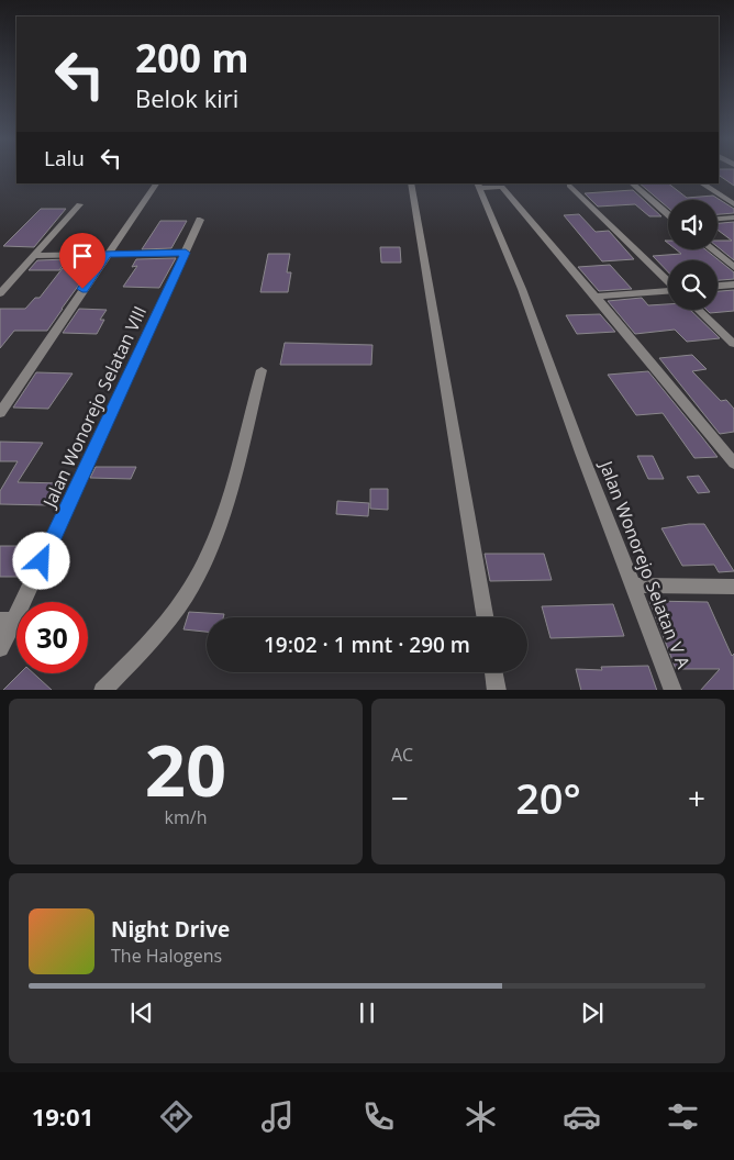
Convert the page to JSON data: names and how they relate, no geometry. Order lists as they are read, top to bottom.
{
  "streets": {
    "street": ["Jalan Wonorejo Selatan VIII", "Jalan Wonorejo Selatan V A"]
  },
  "page": {
    "turn": ["200 m", "Belok kiri"],
    "then": "Lalu",
    "limit": "30",
    "trip": "19:02 · 1 mnt · 290 m",
    "tile": [
      ["20", "km/h"],
      "AC"
    ],
    "heat": ["−", "20°", "+"],
    "song": ["Night Drive", "The Halogens"],
    "tabs": "19:01"
  }
}
